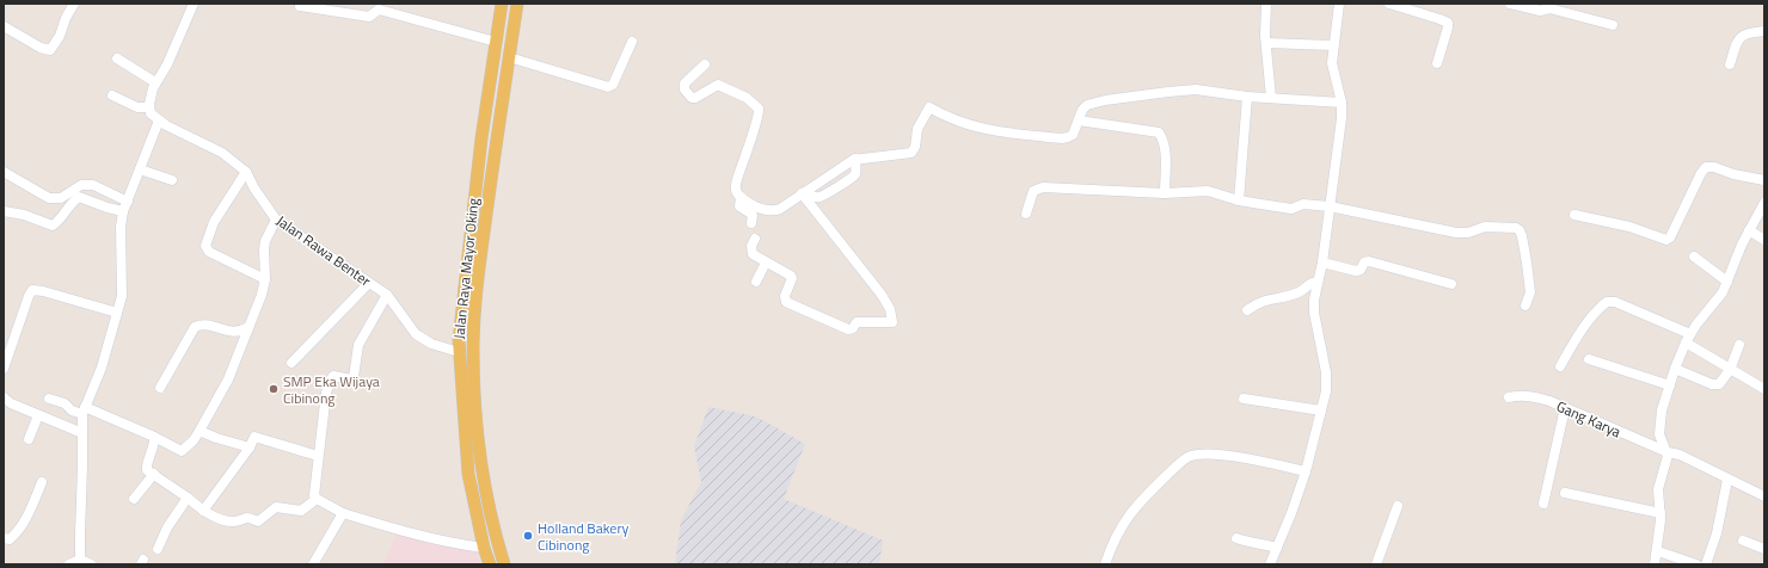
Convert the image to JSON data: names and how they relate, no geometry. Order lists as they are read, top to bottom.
{
  "streets": {
    "main road": ["Jalan Raya Mayor Oking"],
    "street": ["Jalan Rawa Benter", "Gang Karya"]
  },
  "crossings": [
    ["Jalan Rawa Benter", "Jalan Raya Mayor Oking"]
  ],
  "places": ["SMP Eka Wijaya Cibinong", "Holland Bakery Cibinong"]
}
